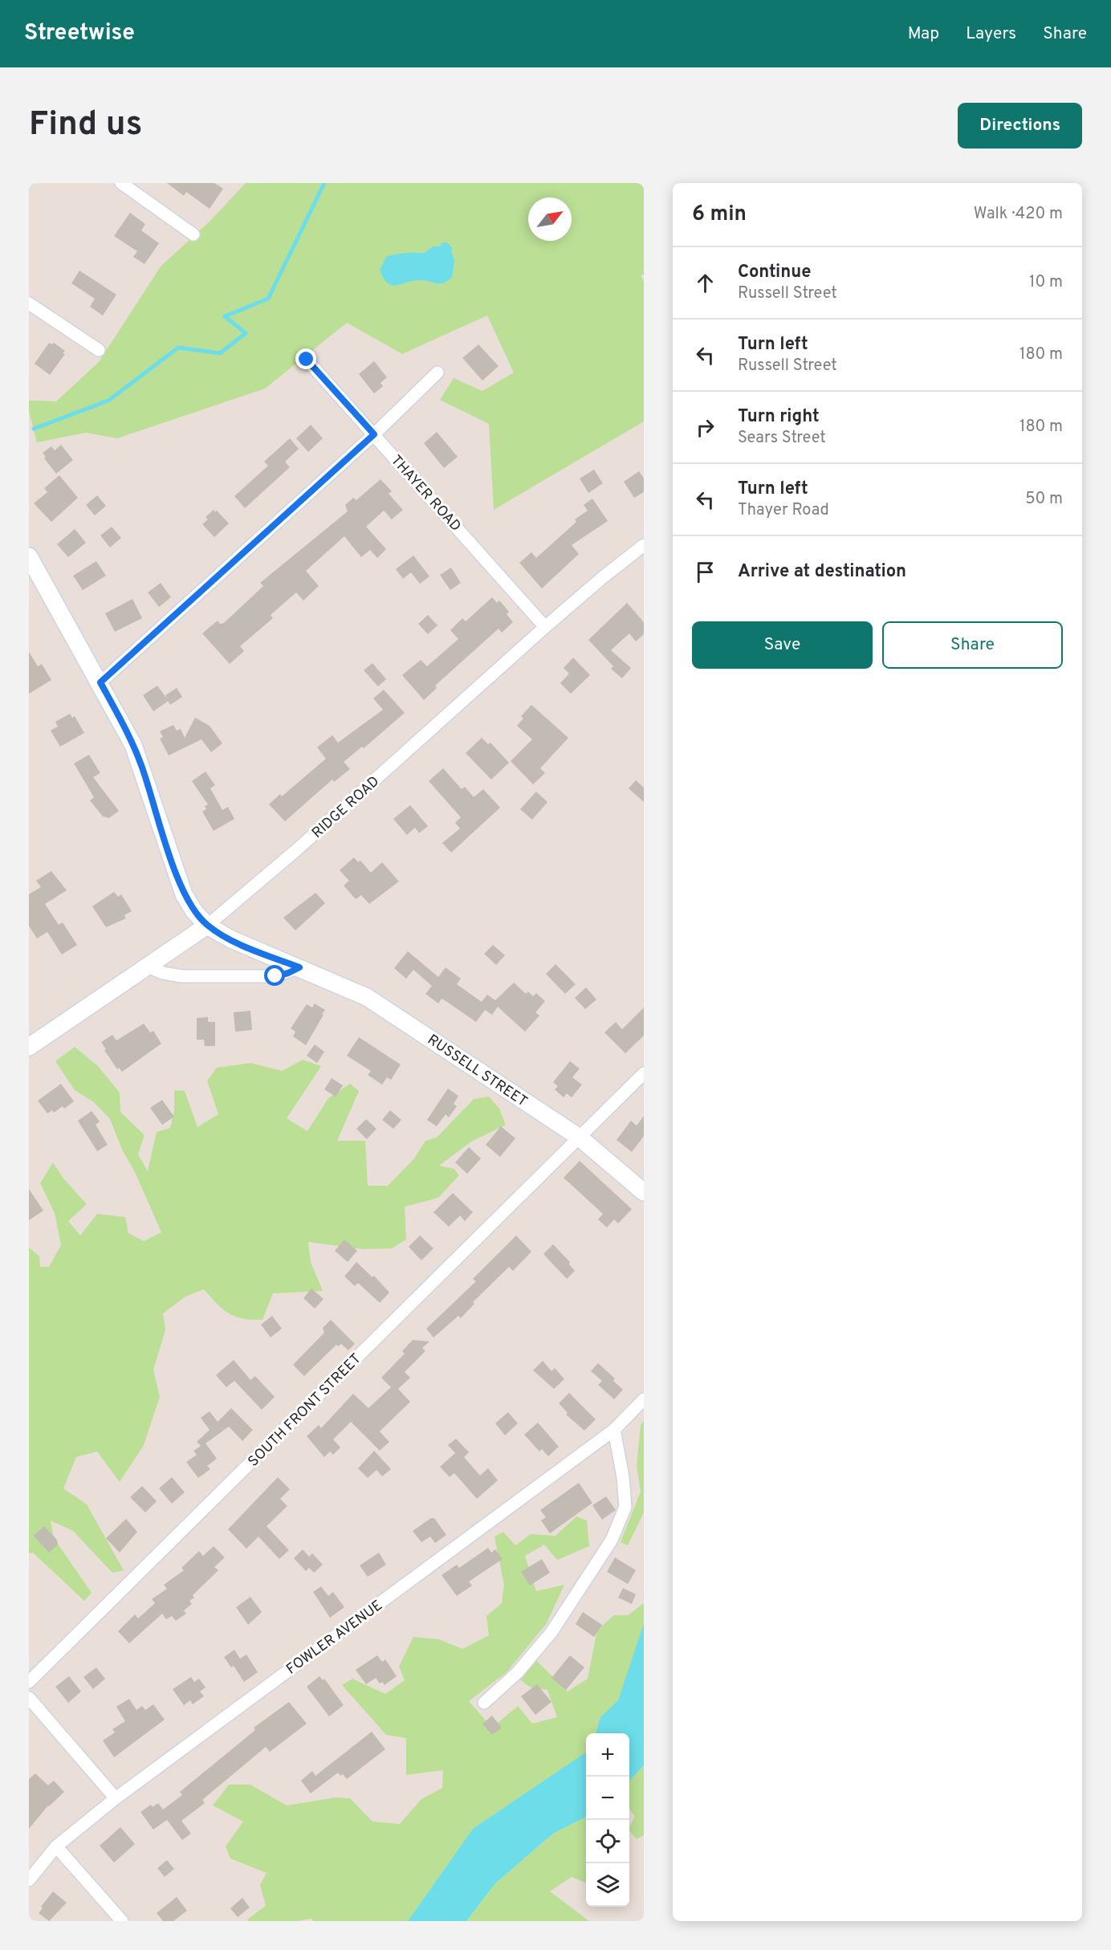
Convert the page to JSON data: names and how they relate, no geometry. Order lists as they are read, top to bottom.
{
  "streets": {
    "main road": ["RIDGE ROAD", "RUSSELL STREET"],
    "street": ["THAYER ROAD", "SOUTH FRONT STREET", "FOWLER AVENUE"]
  },
  "crossings": [
    ["THAYER ROAD", "RIDGE ROAD"],
    ["RIDGE ROAD", "RUSSELL STREET"],
    ["RUSSELL STREET", "SOUTH FRONT STREET"]
  ],
  "north": "top right",
  "page": {
    "header": "Streetwise",
    "nav": ["Map", "Layers", "Share"],
    "buttons": [
      "Directions",
      ["Save", "Share"]
    ],
    "title": "Find us",
    "heading": ["6 min", "Walk · 420 m"],
    "list": [
      ["Continue", "Russell Street", "10 m"],
      ["Turn left", "Russell Street", "180 m"],
      ["Turn right", "Sears Street", "180 m"],
      ["Turn left", "Thayer Road", "50 m"],
      "Arrive at destination"
    ],
    "map_buttons": ["+", "−"]
  }
}
